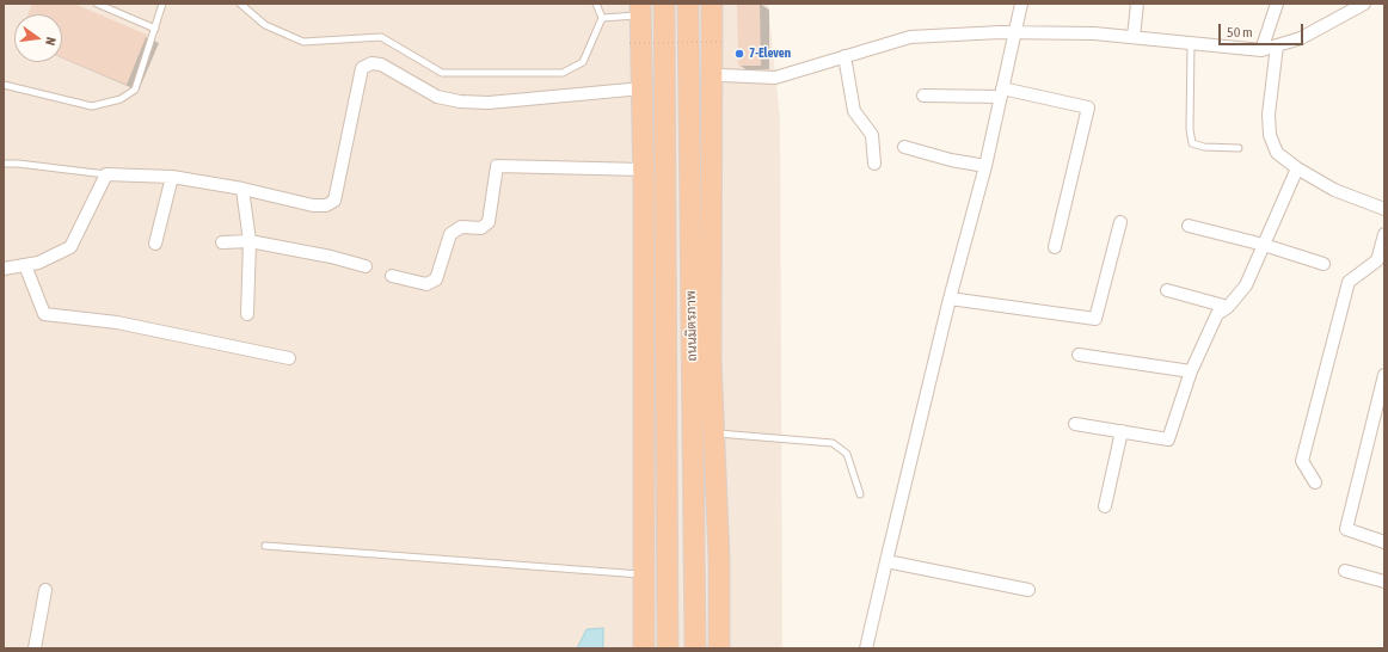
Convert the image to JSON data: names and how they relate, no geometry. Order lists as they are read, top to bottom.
{
  "streets": {
    "highway": ["ถนนมิตรภาพ"]
  },
  "places": ["7-Eleven"],
  "scale_bar": "50 m",
  "north": "right"
}
